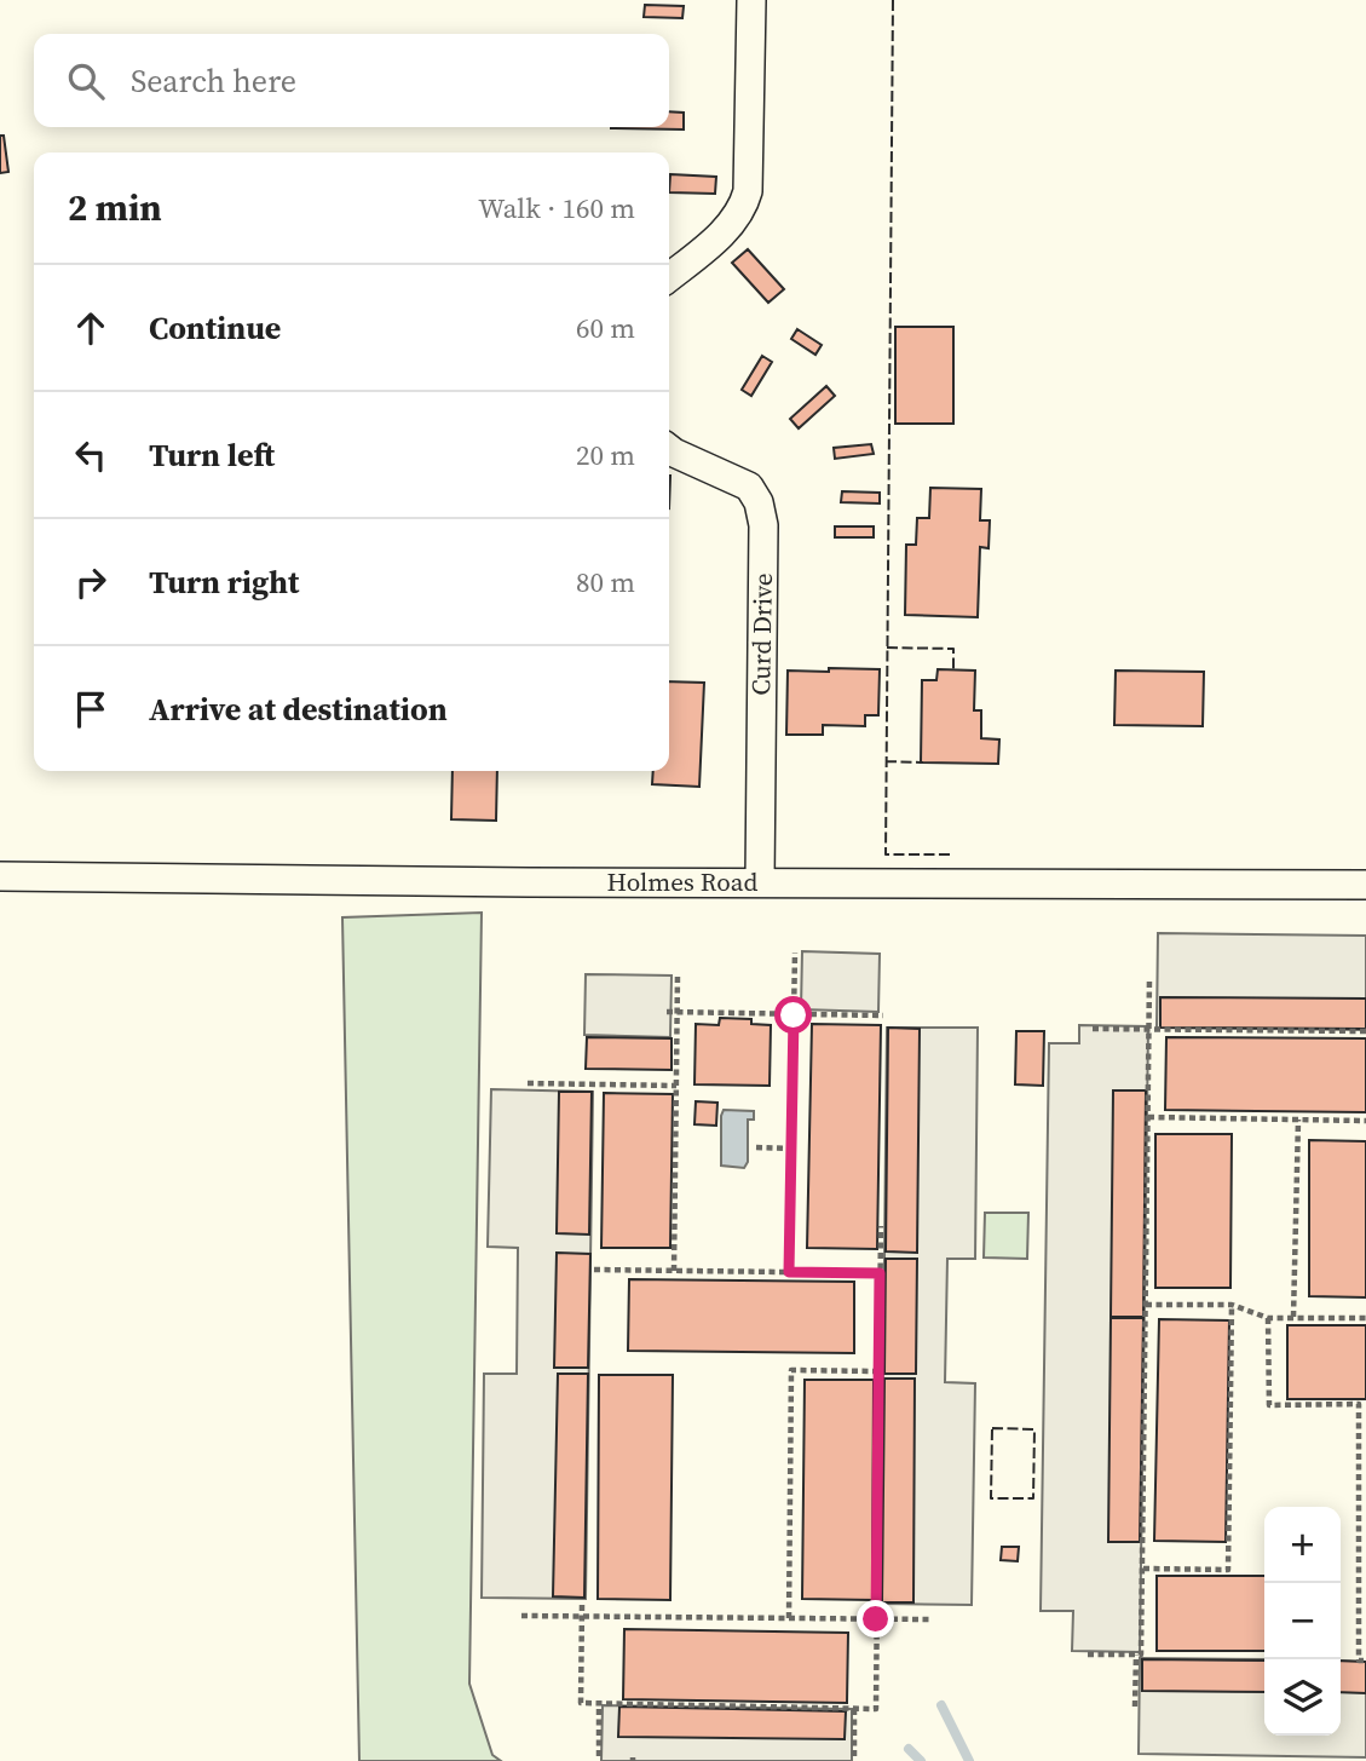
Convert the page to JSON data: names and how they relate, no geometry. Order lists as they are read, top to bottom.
{
  "streets": {
    "street": ["Curd Drive", "Holmes Road"]
  },
  "crossings": [
    ["Curd Drive", "Holmes Road"]
  ],
  "page": {
    "search": "Search here",
    "heading": ["2 min", "Walk · 160 m"],
    "list": [
      ["Continue", "60 m"],
      ["Turn left", "20 m"],
      ["Turn right", "80 m"],
      "Arrive at destination"
    ],
    "map_buttons": ["+", "−"]
  }
}
